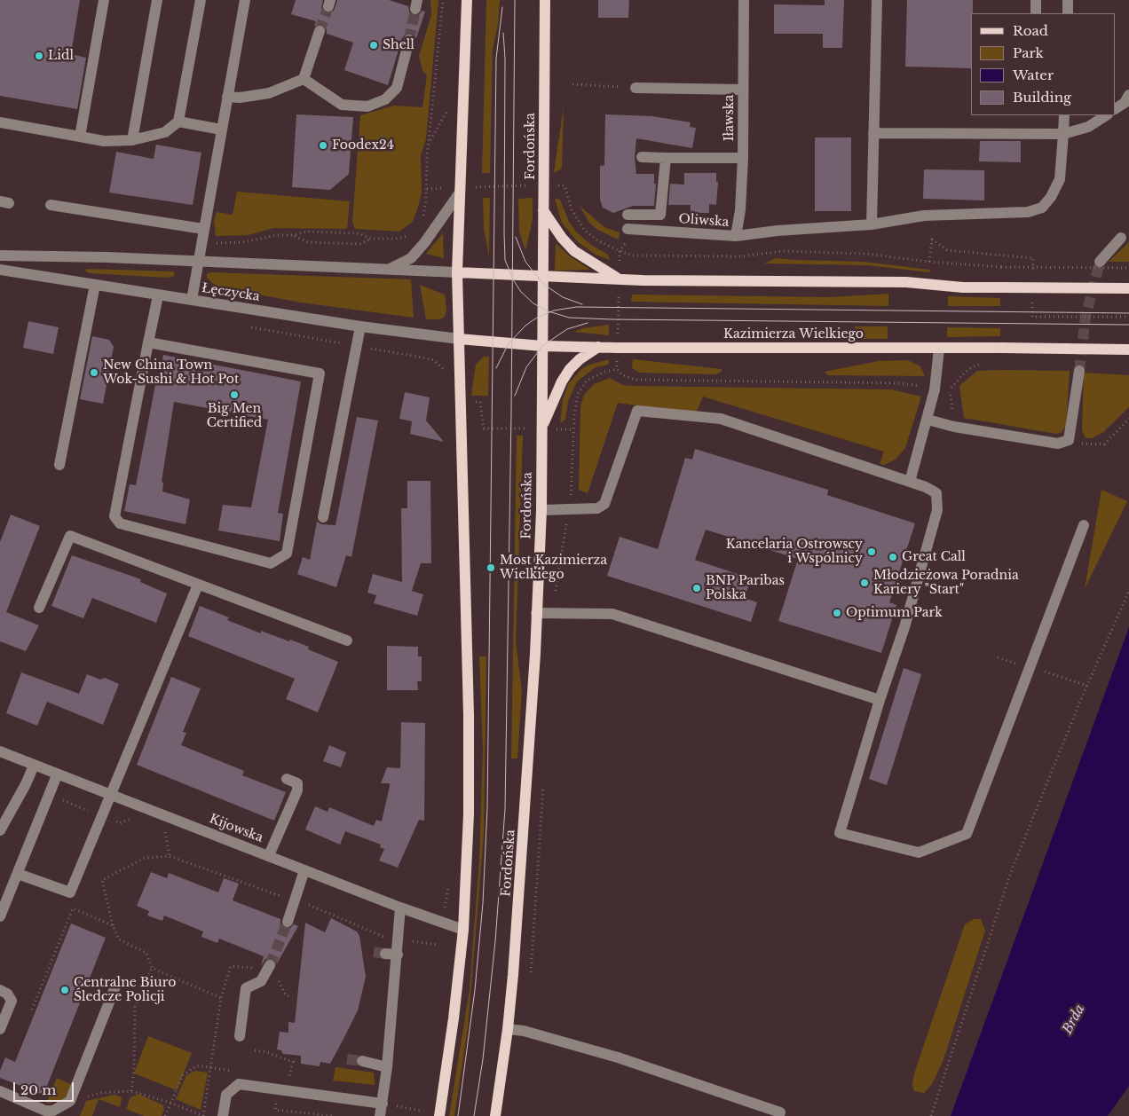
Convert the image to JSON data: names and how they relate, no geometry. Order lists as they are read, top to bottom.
{
  "streets": {
    "main road": ["Fordońska", "Kazimierza Wielkiego"],
    "street": [
      "Iławska",
      "Oliwska",
      "Łęczycka",
      "Kijowska"
    ]
  },
  "crossings": [
    ["Iławska", "Oliwska"],
    ["Fordońska", "Kazimierza Wielkiego"],
    ["Łęczycka", "Kazimierza Wielkiego"]
  ],
  "water": ["Brda"],
  "places": [
    "Shell",
    "Lidl",
    "Foodex24",
    "New China Town Wok-Sushi & Hot Pot",
    "Big Men Certified",
    "Kancelaria Ostrowscy i Wspólnicy",
    "Great Call",
    "Most Kazimierza Wielkiego",
    "Młodzieżowa Poradnia Kariery \"Start\"",
    "BNP Paribas Polska",
    "Optimum Park",
    "Centralne Biuro Śledcze Policji"
  ],
  "legend": [
    "Road",
    "Park",
    "Water",
    "Building"
  ],
  "scale_bar": "20 m"
}
